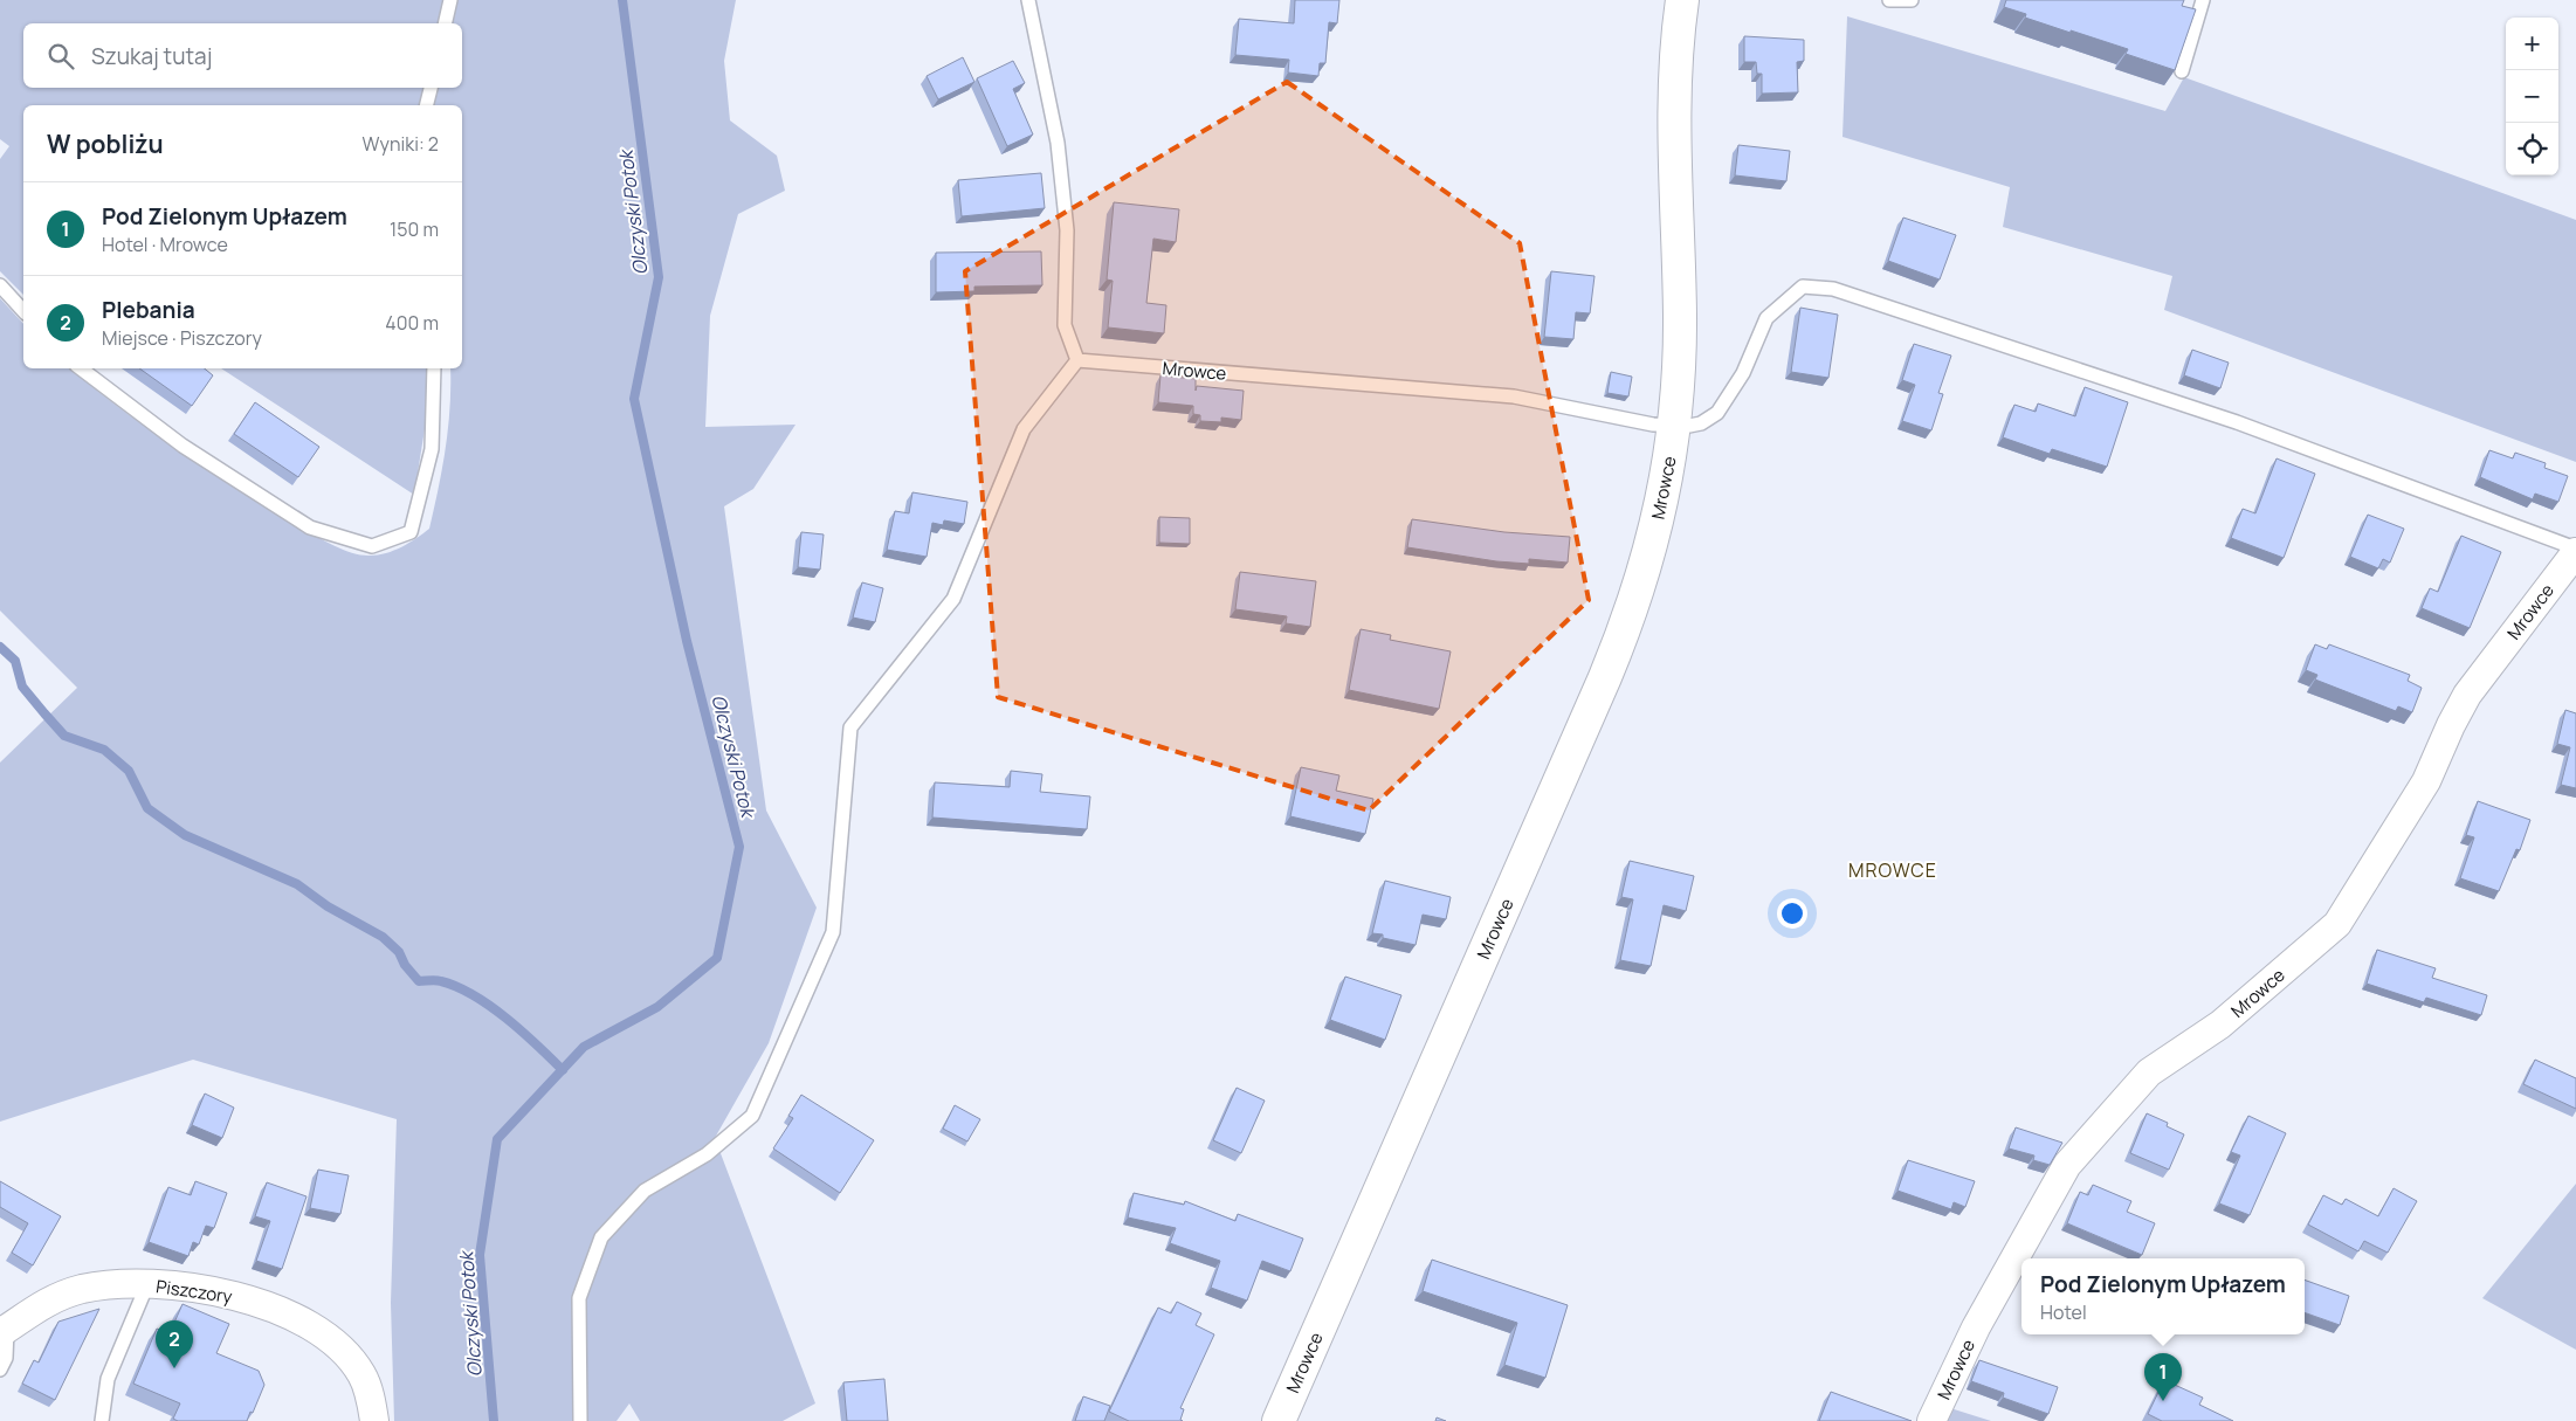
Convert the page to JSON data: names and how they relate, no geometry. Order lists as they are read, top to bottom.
{
  "streets": {
    "street": ["Mrowce", "Piszczory"]
  },
  "districts": ["MROWCE"],
  "water": ["Olczyski Potok"],
  "page": {
    "map_buttons": ["+", "−"],
    "search": "Szukaj tutaj",
    "heading": ["W pobliżu", "Wyniki: 2"],
    "list": [
      {
        "mark": "1",
        "name": "Pod Zielonym Upłazem",
        "note": "Hotel · Mrowce",
        "value": "150 m"
      },
      {
        "mark": "2",
        "name": "Plebania",
        "note": "Miejsce · Piszczory",
        "value": "400 m"
      }
    ],
    "popup": ["Pod Zielonym Upłazem", "Hotel"],
    "pins": ["2", "1"]
  }
}
